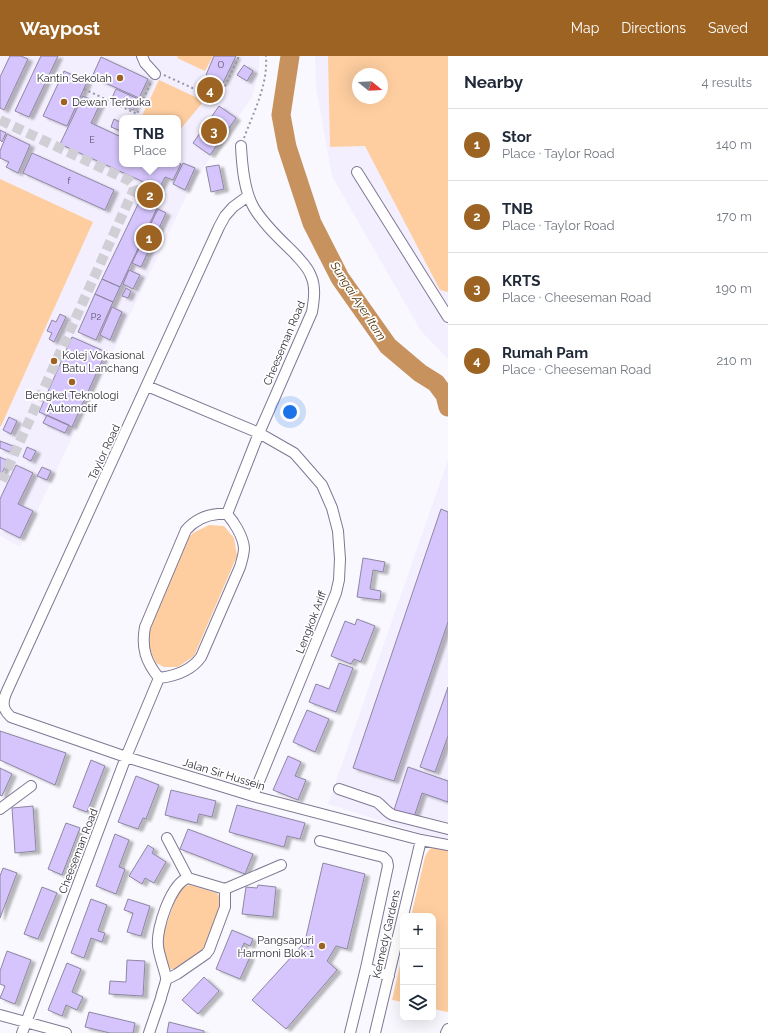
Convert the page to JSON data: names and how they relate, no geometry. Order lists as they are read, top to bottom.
{
  "streets": {
    "street": [
      "Cheeseman Road",
      "Taylor Road",
      "Lengkok Ariff",
      "Jalan Sir Hussein",
      "Kennedy Gardens"
    ]
  },
  "crossings": [
    ["Cheeseman Road", "Taylor Road"],
    ["Cheeseman Road", "Lengkok Ariff"],
    ["Cheeseman Road", "Jalan Sir Hussein"],
    ["Taylor Road", "Lengkok Ariff"],
    ["Taylor Road", "Jalan Sir Hussein"],
    ["Lengkok Ariff", "Jalan Sir Hussein"],
    ["Jalan Sir Hussein", "Kennedy Gardens"]
  ],
  "water": ["Sungai Ayer Itam"],
  "places": [
    "Kantin Sekolah",
    "Dewan Terbuka",
    "Kolej Vokasional Batu Lanchang",
    "Bengkel Teknologi Automotif",
    "Pangsapuri Harmoni Blok 1"
  ],
  "house_numbers": [
    "O",
    "E",
    "f",
    "P2"
  ],
  "north": "right",
  "page": {
    "header": "Waypost",
    "nav": ["Map", "Directions", "Saved"],
    "heading": ["Nearby", "4 results"],
    "pins": [
      "4",
      "3",
      "2",
      "1"
    ],
    "list": [
      {
        "mark": "1",
        "name": "Stor",
        "note": "Place · Taylor Road",
        "value": "140 m"
      },
      {
        "mark": "2",
        "name": "TNB",
        "note": "Place · Taylor Road",
        "value": "170 m"
      },
      {
        "mark": "3",
        "name": "KRTS",
        "note": "Place · Cheeseman Road",
        "value": "190 m"
      },
      {
        "mark": "4",
        "name": "Rumah Pam",
        "note": "Place · Cheeseman Road",
        "value": "210 m"
      }
    ],
    "popup": ["TNB", "Place"],
    "map_buttons": ["+", "−"]
  }
}
